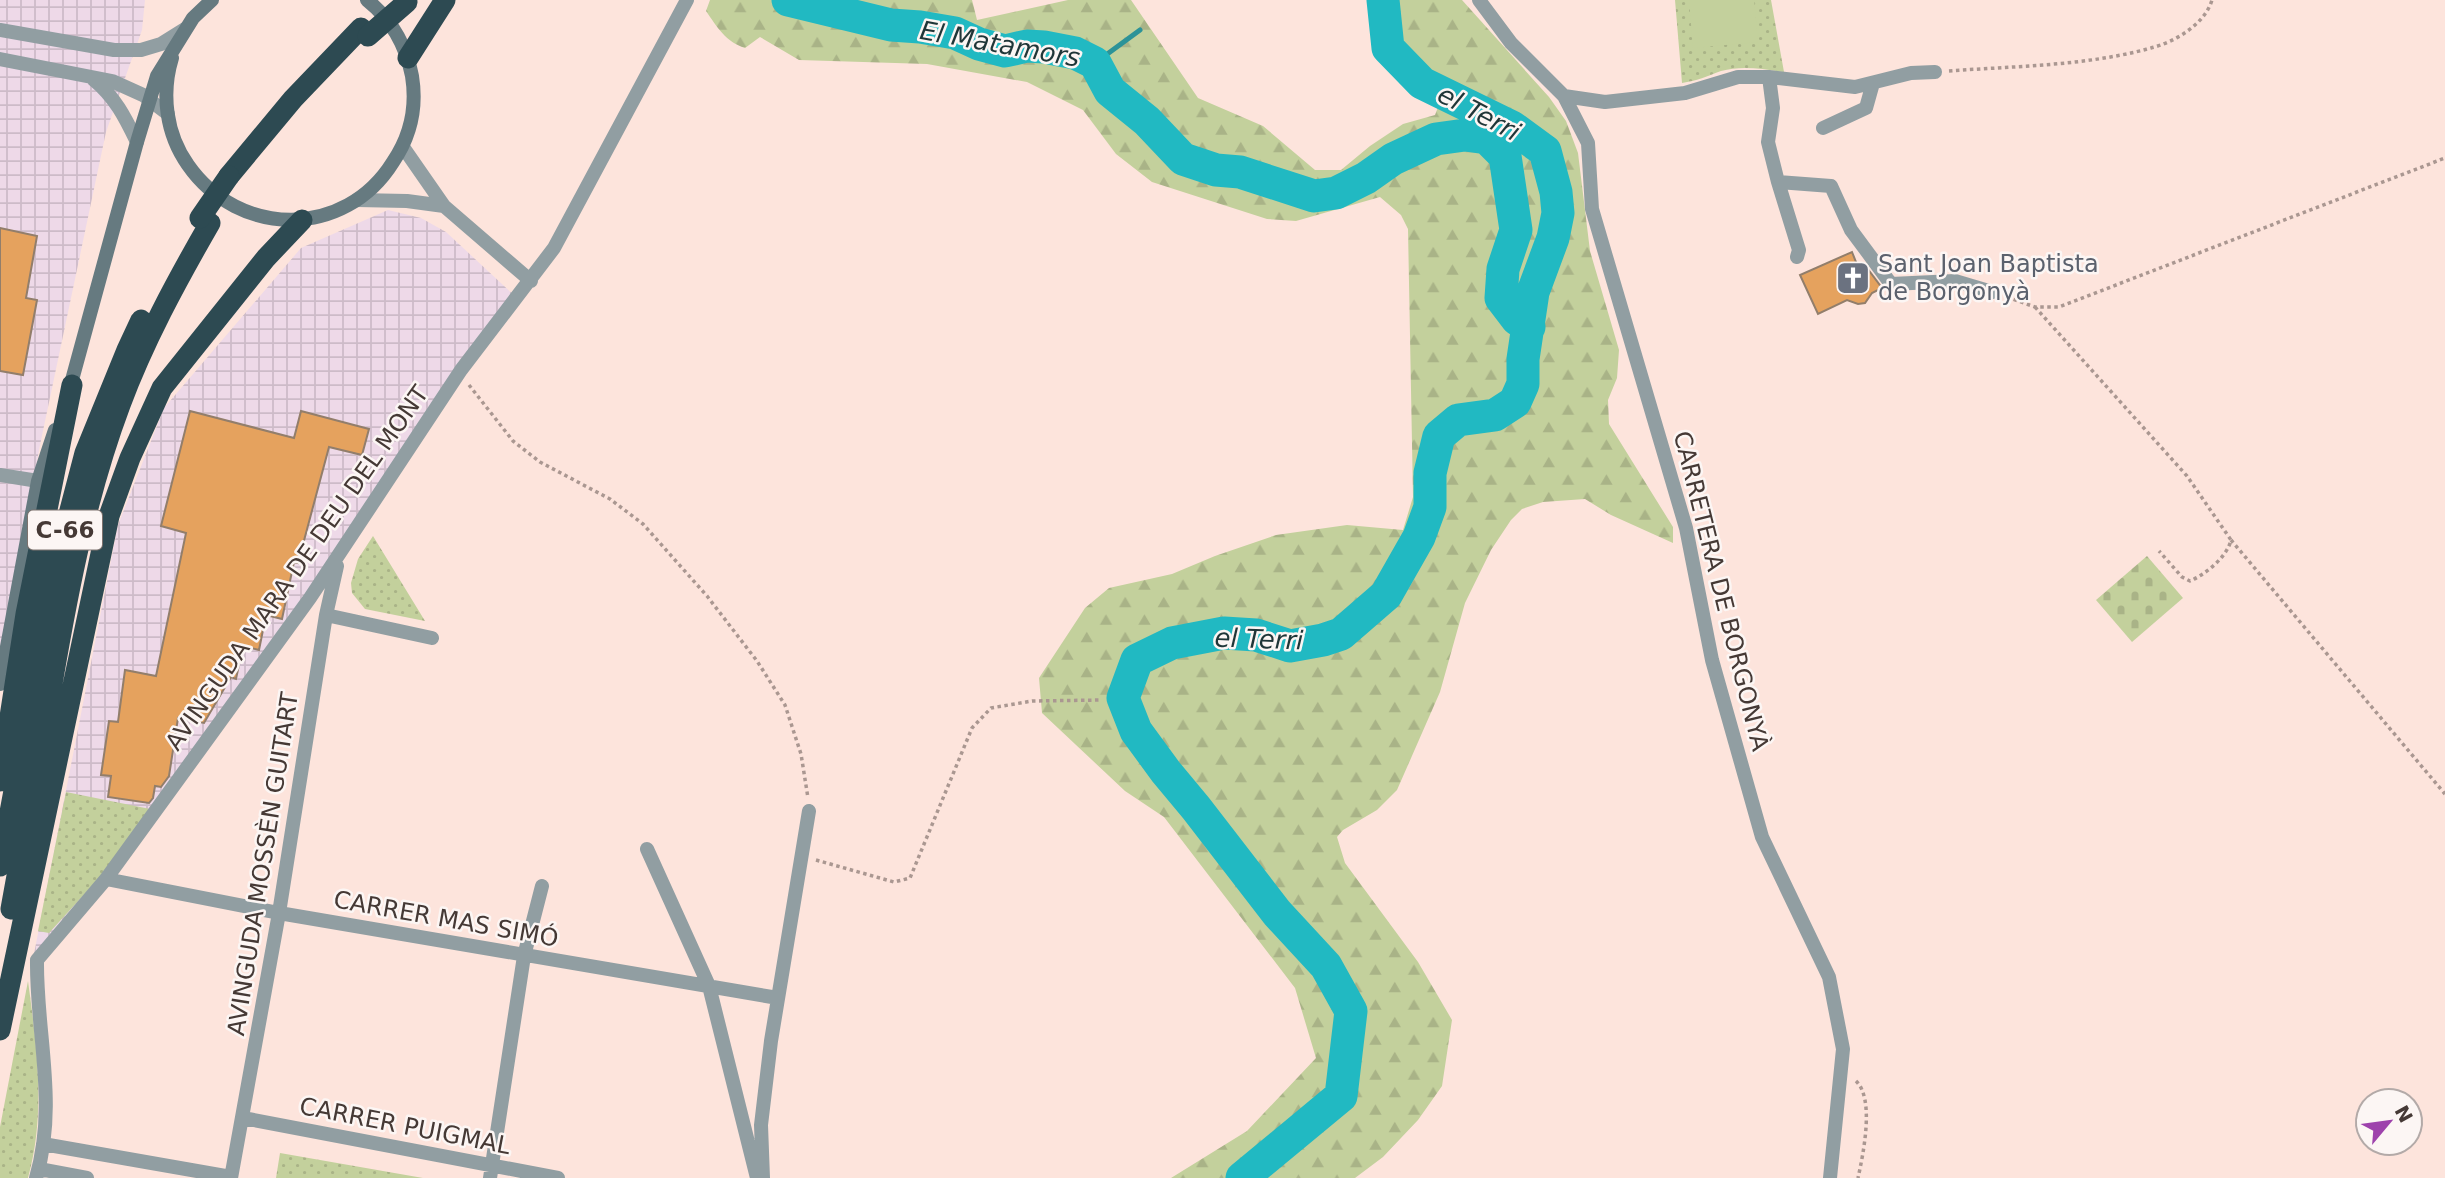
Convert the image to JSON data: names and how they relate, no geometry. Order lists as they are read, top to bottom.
{
  "streets": {
    "highway": ["C-66"],
    "street": [
      "AVINGUDA MARA DE DEU DEL MONT",
      "CARRETERA DE BORGONYÀ",
      "AVINGUDA MOSSÈN GUITART",
      "CARRER MAS SIMÓ",
      "CARRER PUIGMAL"
    ]
  },
  "crossings": [
    ["AVINGUDA MARA DE DEU DEL MONT", "AVINGUDA MOSSÈN GUITART"],
    ["AVINGUDA MARA DE DEU DEL MONT", "CARRER MAS SIMÓ"],
    ["AVINGUDA MOSSÈN GUITART", "CARRER MAS SIMÓ"],
    ["AVINGUDA MOSSÈN GUITART", "CARRER PUIGMAL"]
  ],
  "water": ["El Matamors", "el Terri"],
  "places": {
    "church": ["Sant Joan Baptista de Borgonyà"]
  },
  "north": "top right"
}
